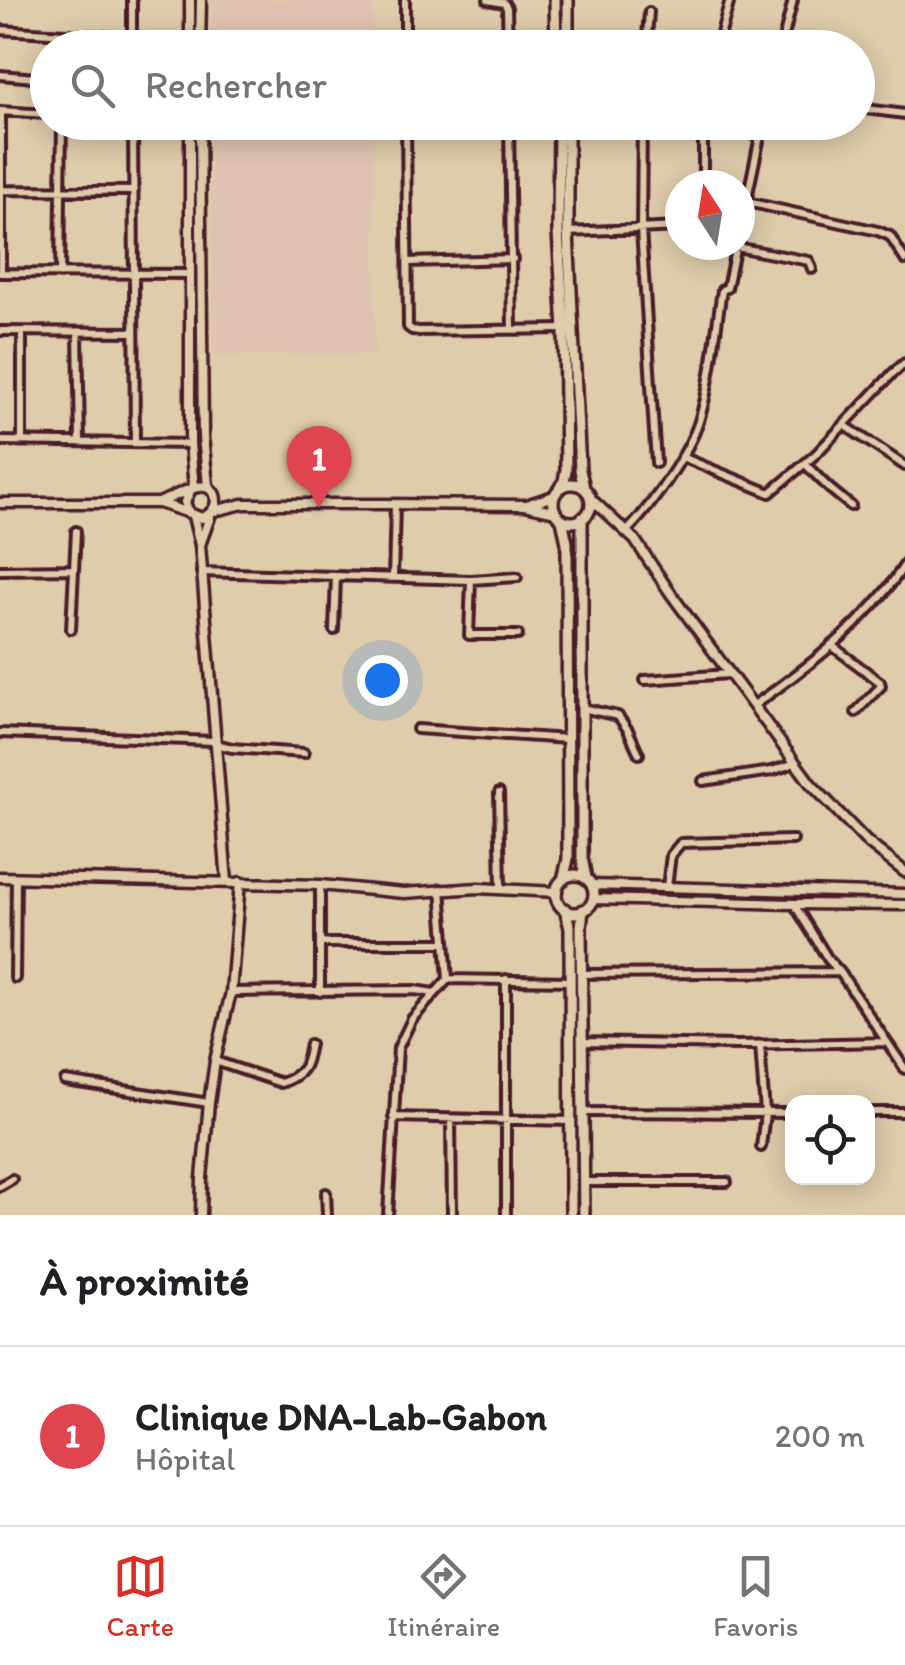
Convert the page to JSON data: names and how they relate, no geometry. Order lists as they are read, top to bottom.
{
  "north": "top",
  "page": {
    "search": "Rechercher",
    "pins": "1",
    "heading": "À proximité",
    "list": [
      {
        "mark": "1",
        "name": "Clinique DNA-Lab-Gabon",
        "note": "Hôpital",
        "value": "200 m"
      }
    ],
    "nav": ["Carte", "Itinéraire", "Favoris"]
  }
}
